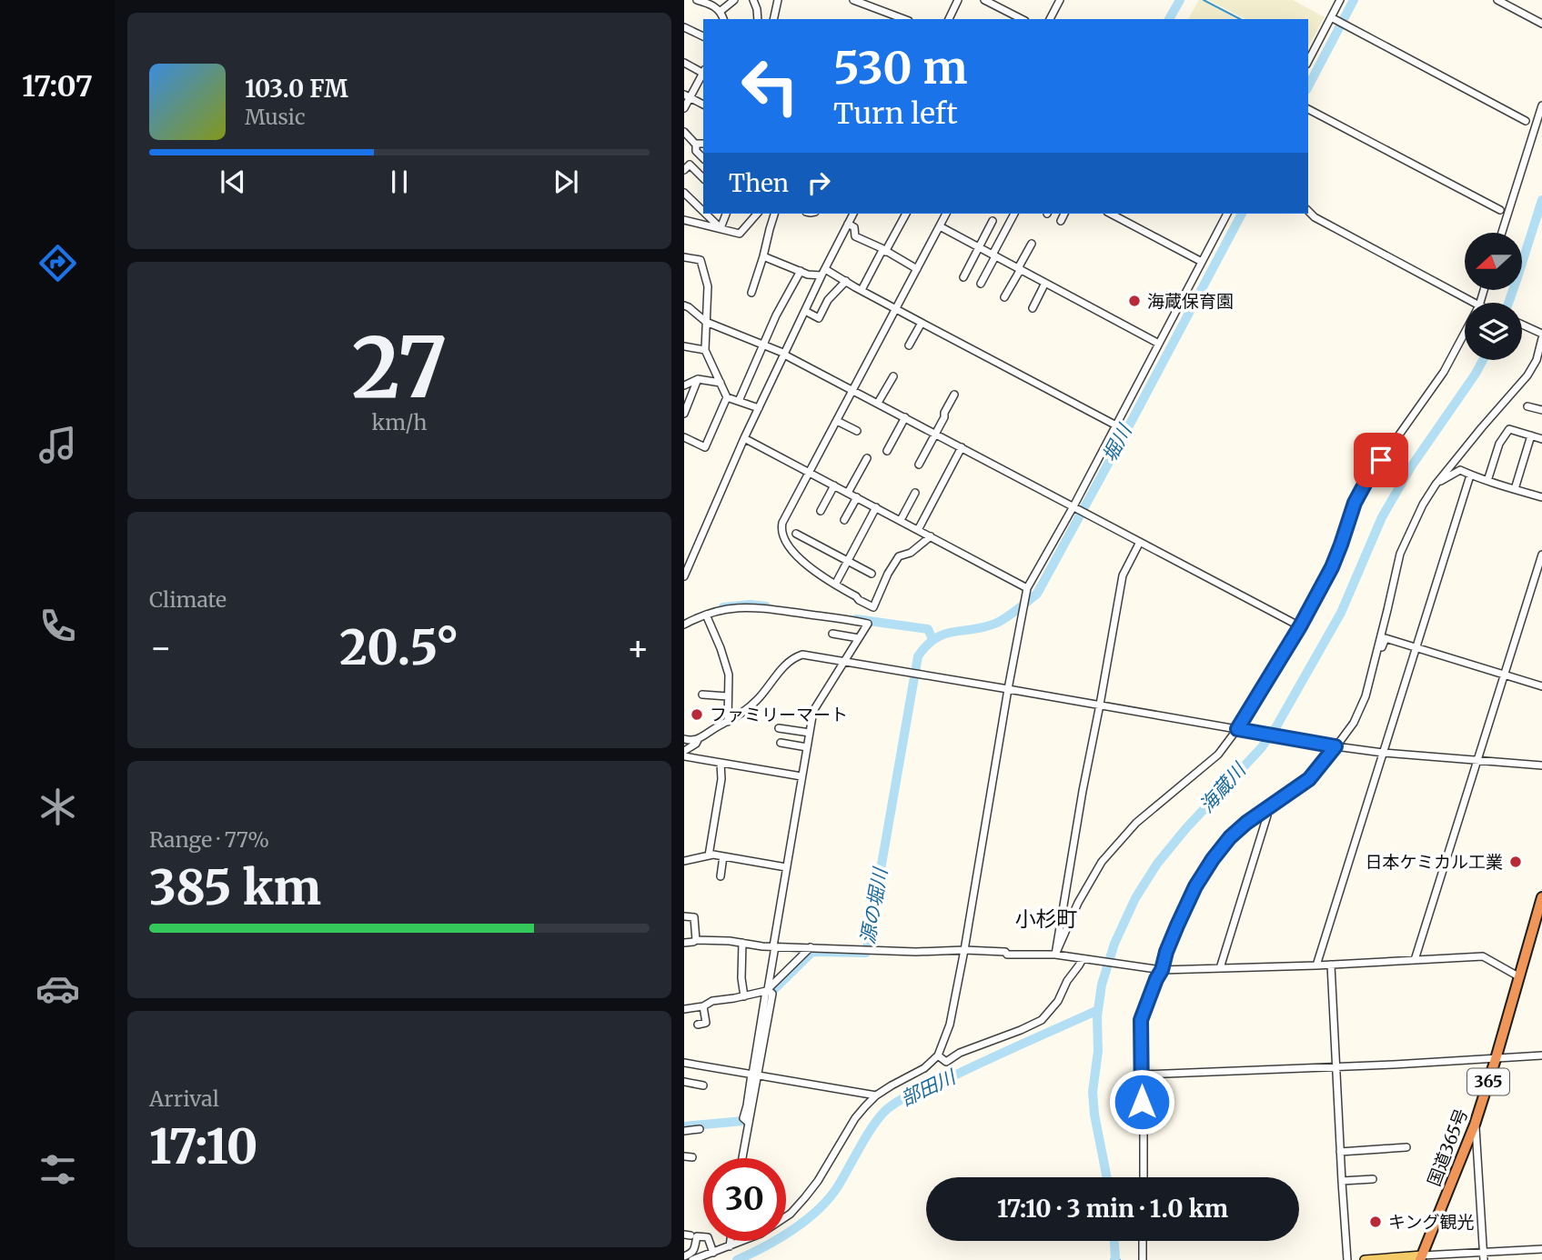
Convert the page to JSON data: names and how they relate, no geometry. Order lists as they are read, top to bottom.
{
  "streets": {
    "highway": ["365", "国道365号"]
  },
  "districts": ["小杉町"],
  "water": [
    "堀川",
    "海蔵川",
    "源の堀川",
    "部田川"
  ],
  "places": [
    "海蔵保育園",
    "ファミリーマート",
    "日本ケミカル工業",
    "キング観光"
  ],
  "north": "left",
  "page": {
    "tabs": "17:07",
    "turn": ["530 m", "Turn left"],
    "song": ["103.0 FM", "Music"],
    "then": "Then",
    "tile": [
      ["27", "km/h"],
      "Climate",
      ["Range · 77%", "385 km"],
      ["Arrival", "17:10"]
    ],
    "heat": ["−", "20.5°", "+"],
    "limit": "30",
    "trip": "17:10 · 3 min · 1.0 km"
  }
}
